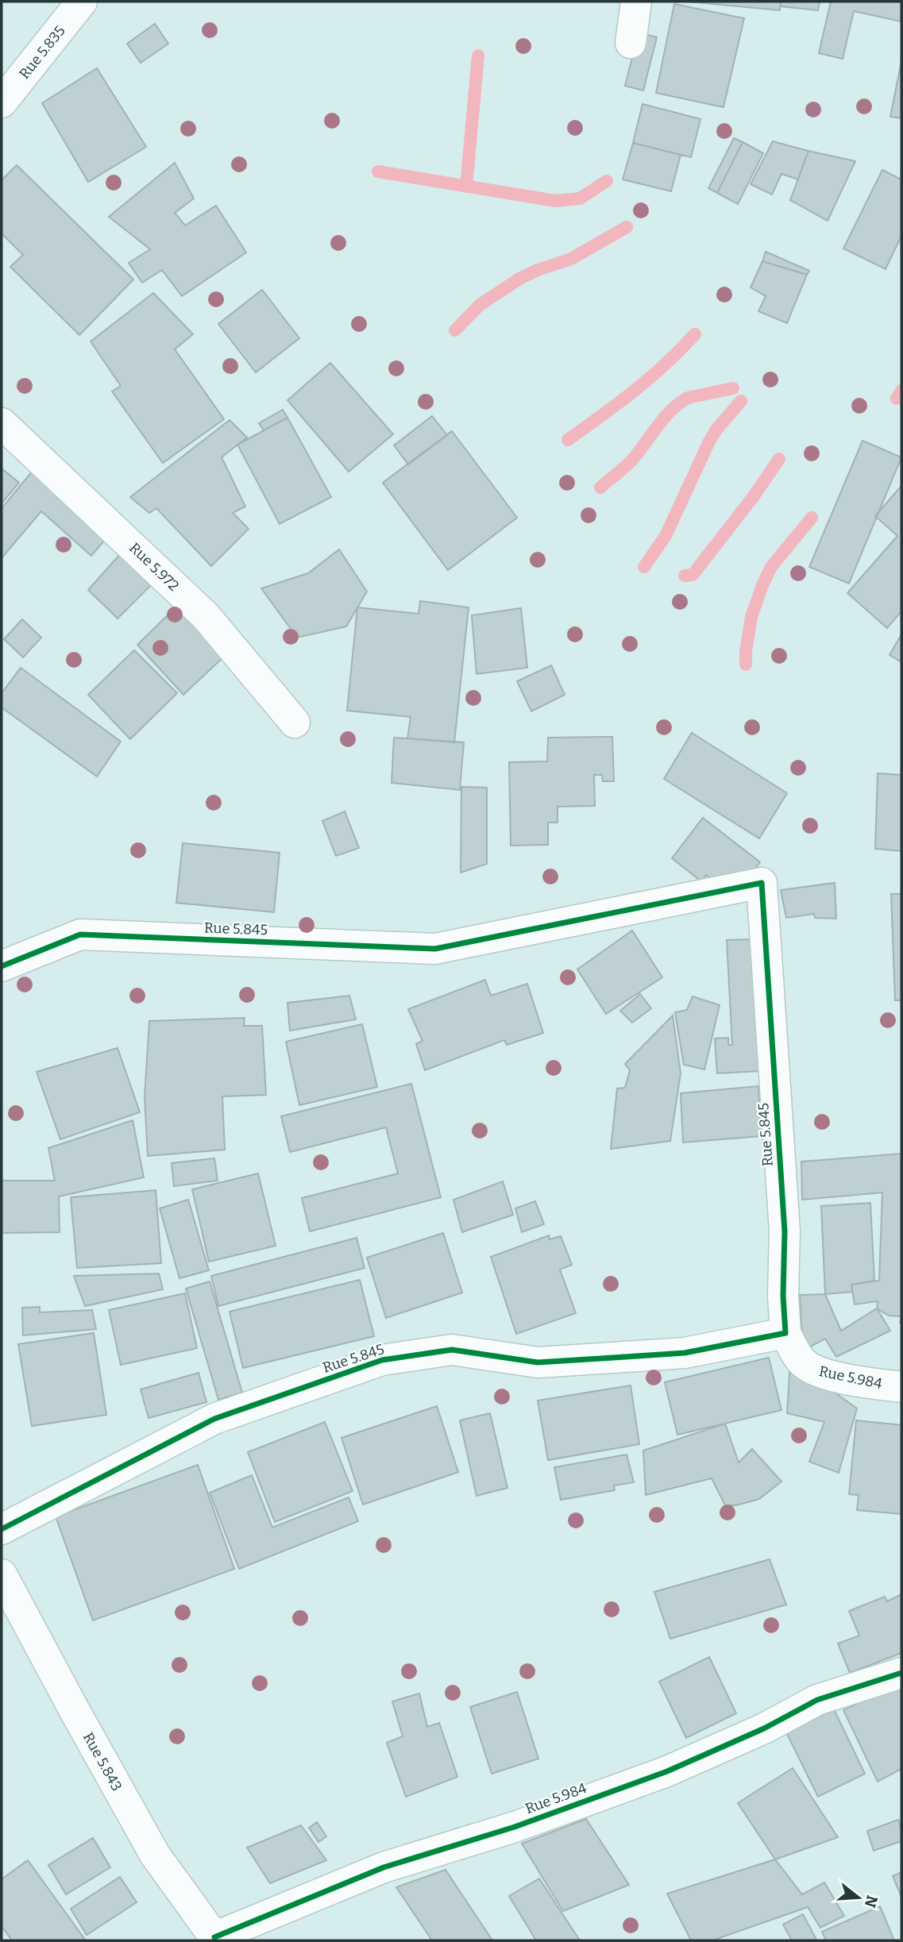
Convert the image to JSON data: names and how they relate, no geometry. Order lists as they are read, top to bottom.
{
  "streets": {
    "street": [
      "Rue 5.835",
      "Rue 5.972",
      "Rue 5.845",
      "Rue 5.984",
      "Rue 5.843"
    ]
  },
  "crossings": [
    ["Rue 5.845", "Rue 5.984"],
    ["Rue 5.984", "Rue 5.843"]
  ],
  "north": "right"
}
